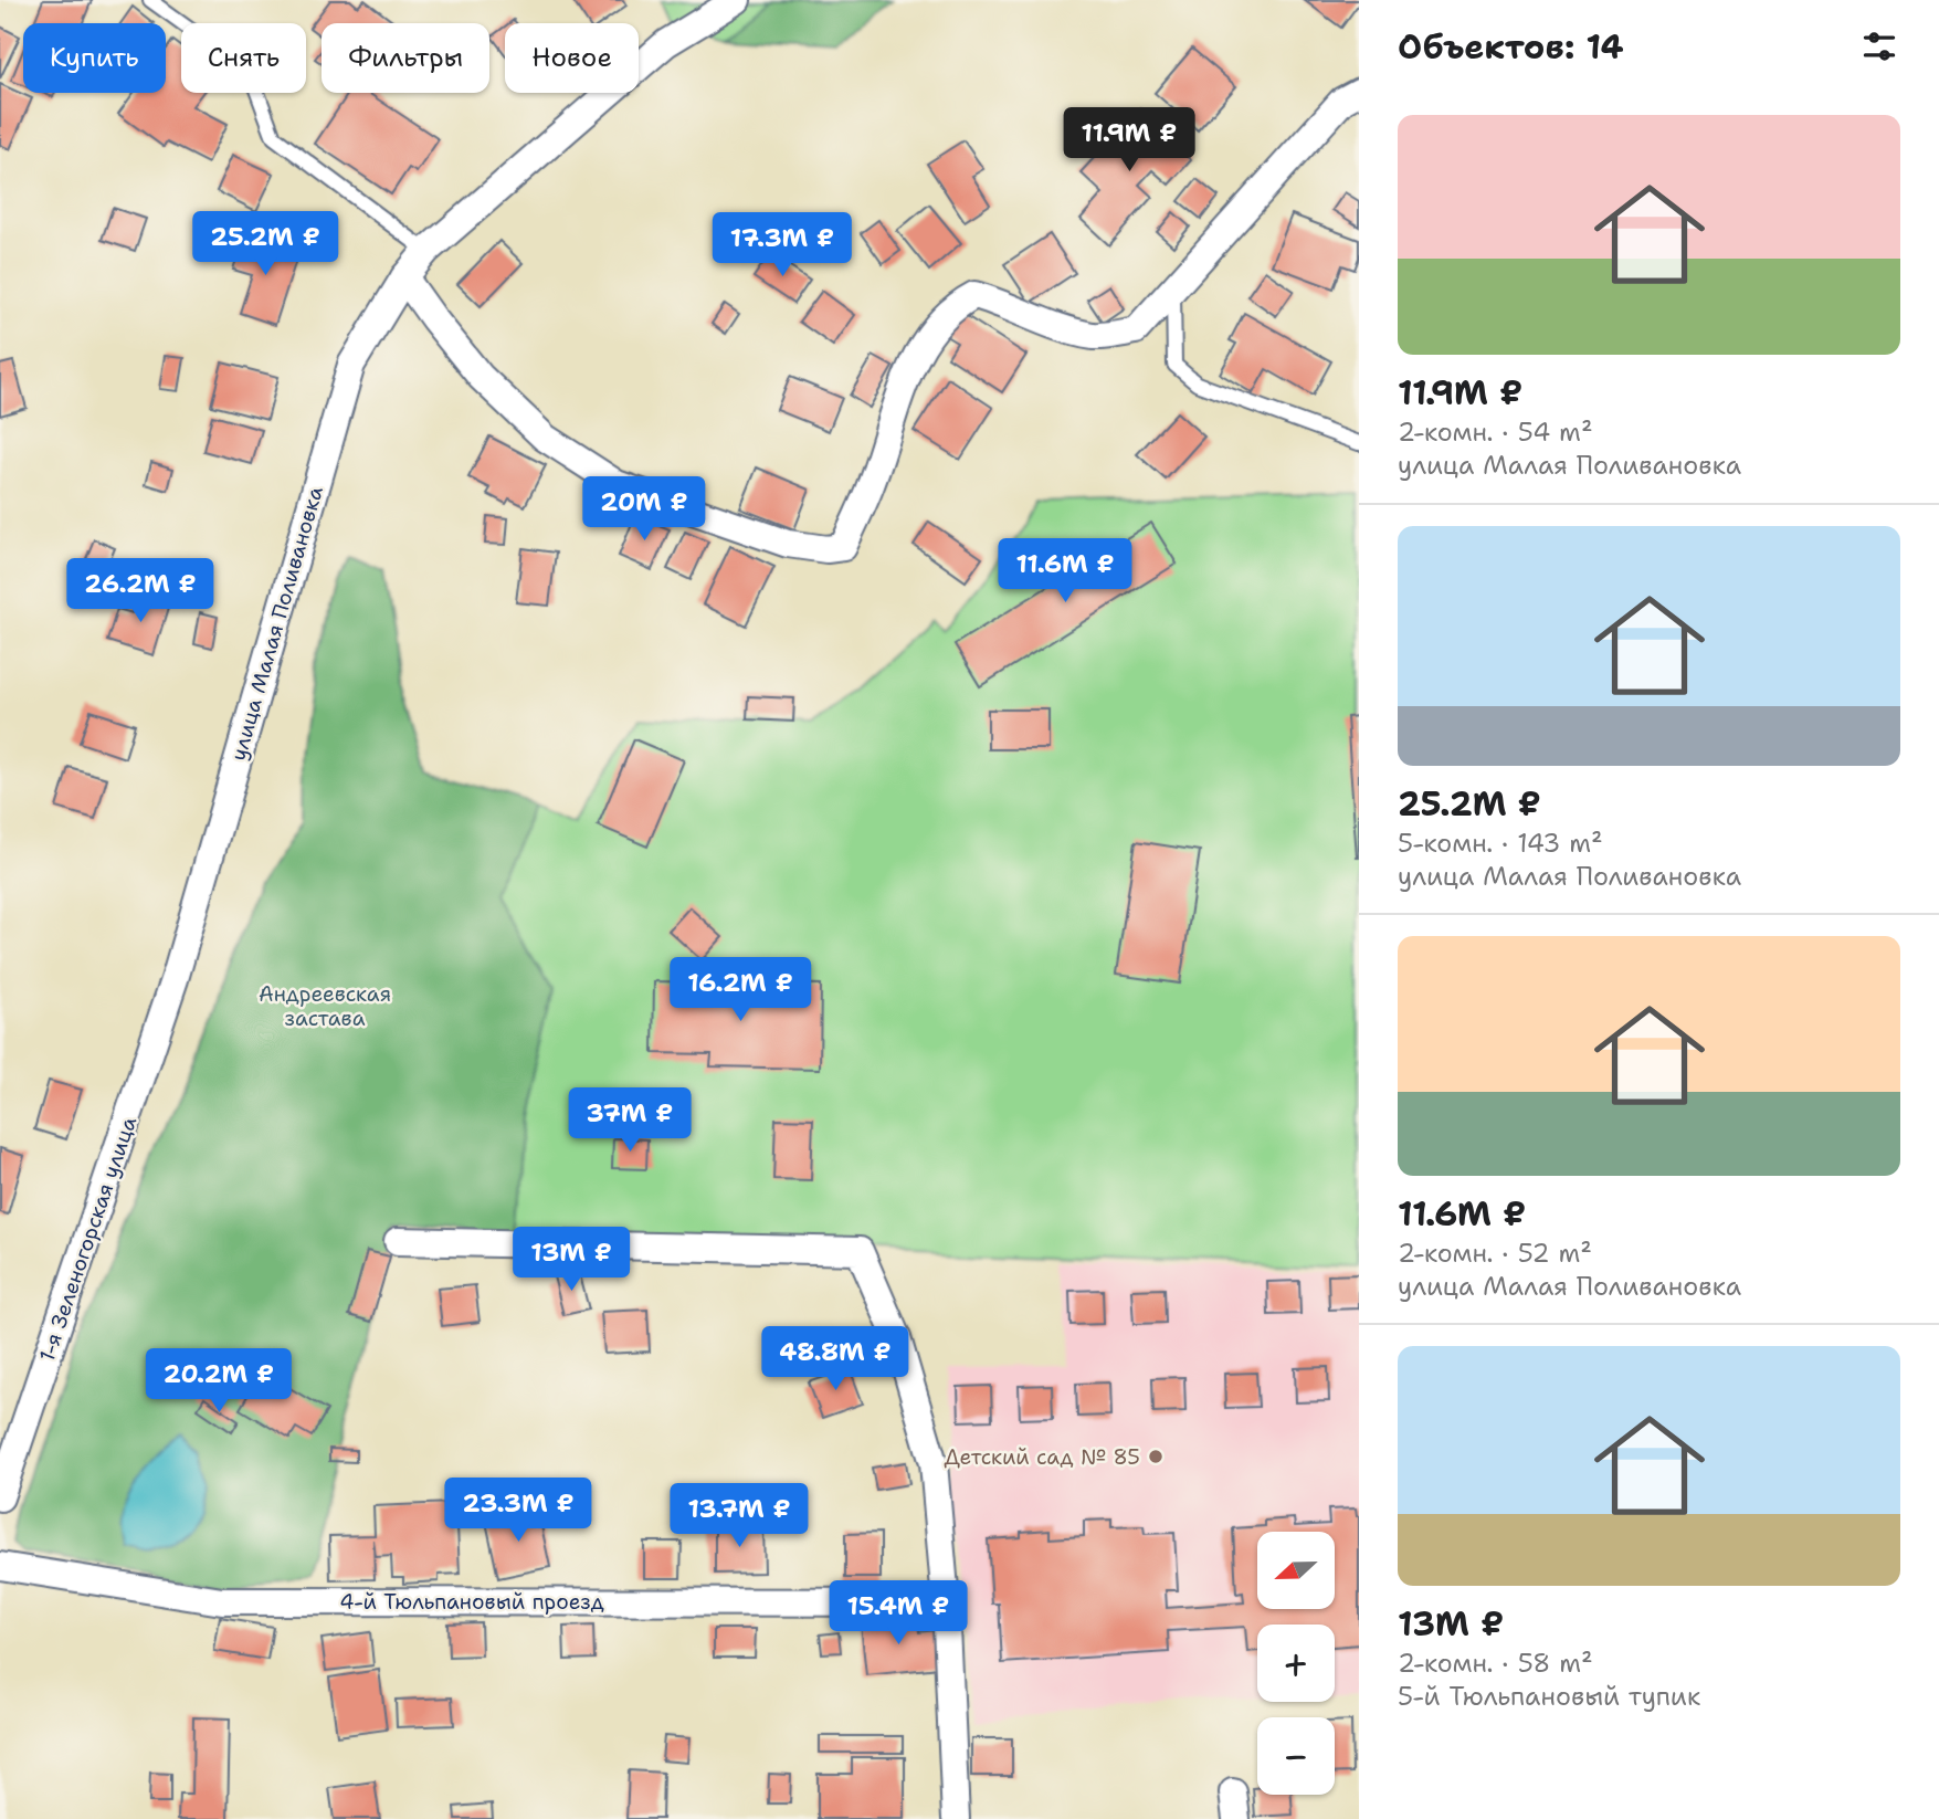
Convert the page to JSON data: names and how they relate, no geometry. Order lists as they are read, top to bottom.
{
  "streets": {
    "street": ["улица Малая Поливановка", "1-я Зеленогорская улица", "4-й Тюльпановый проезд"]
  },
  "crossings": [
    ["улица Малая Поливановка", "1-я Зеленогорская улица"]
  ],
  "parks": ["Андреевская застава"],
  "places": ["Детский сад № 85"],
  "north": "left",
  "page": {
    "heading": "Объектов: 14",
    "chip": [
      "Купить",
      "Снять",
      "Фильтры",
      "Новое"
    ],
    "list": [
      {
        "name": "11.9M ₽",
        "note": "2-комн. · 54 m² · улица Малая Поливановка"
      },
      {
        "name": "25.2M ₽",
        "note": "5-комн. · 143 m² · улица Малая Поливановка"
      },
      {
        "name": "11.6M ₽",
        "note": "2-комн. · 52 m² · улица Малая Поливановка"
      },
      {
        "name": "13M ₽",
        "note": "2-комн. · 58 m² · 5-й Тюльпановый тупик"
      }
    ],
    "price": [
      "11.9M ₽",
      "25.2M ₽",
      "17.3M ₽",
      "20M ₽",
      "11.6M ₽",
      "26.2M ₽",
      "16.2M ₽",
      "37M ₽",
      "13M ₽",
      "48.8M ₽",
      "20.2M ₽",
      "23.3M ₽",
      "13.7M ₽",
      "15.4M ₽"
    ],
    "map_buttons": ["+", "−"]
  }
}
